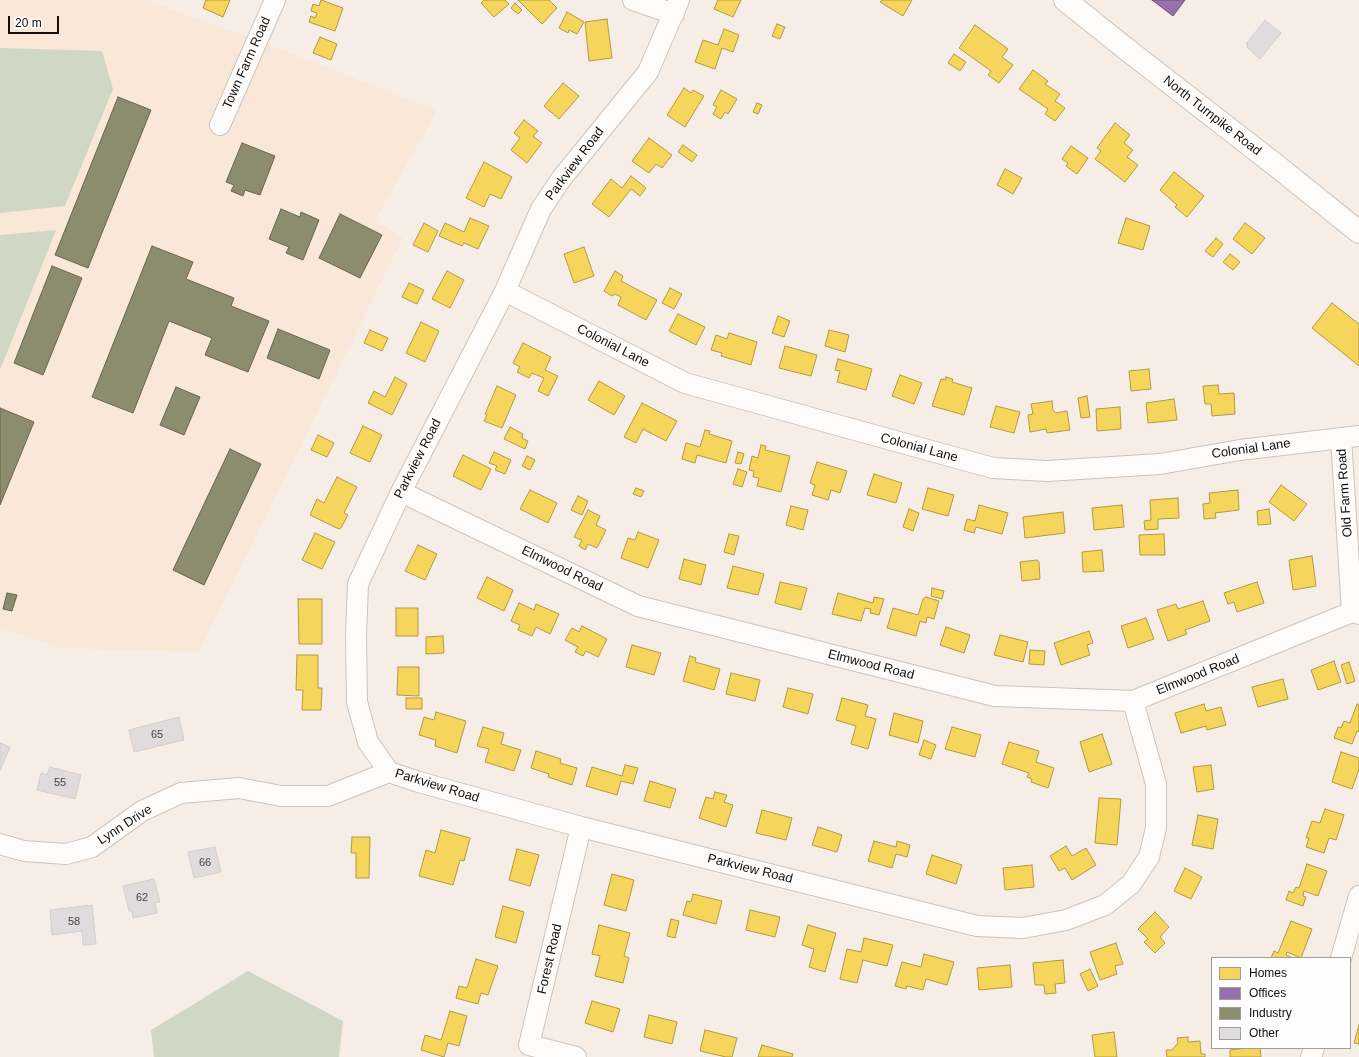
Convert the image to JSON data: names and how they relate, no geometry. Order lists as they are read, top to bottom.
{
  "streets": {
    "main road": ["North Turnpike Road"],
    "street": [
      "Town Farm Road",
      "Parkview Road",
      "Colonial Lane",
      "Old Farm Road",
      "Elmwood Road",
      "Lynn Drive",
      "Forest Road"
    ]
  },
  "crossings": [
    ["Parkview Road", "Colonial Lane"],
    ["Parkview Road", "Elmwood Road"],
    ["Parkview Road", "Lynn Drive"],
    ["Parkview Road", "Forest Road"],
    ["Colonial Lane", "Old Farm Road"],
    ["Old Farm Road", "Elmwood Road"]
  ],
  "house_numbers": [
    "65",
    "55",
    "66",
    "62",
    "58"
  ],
  "legend": [
    "Homes",
    "Offices",
    "Industry",
    "Other"
  ],
  "scale_bar": "20 m"
}
